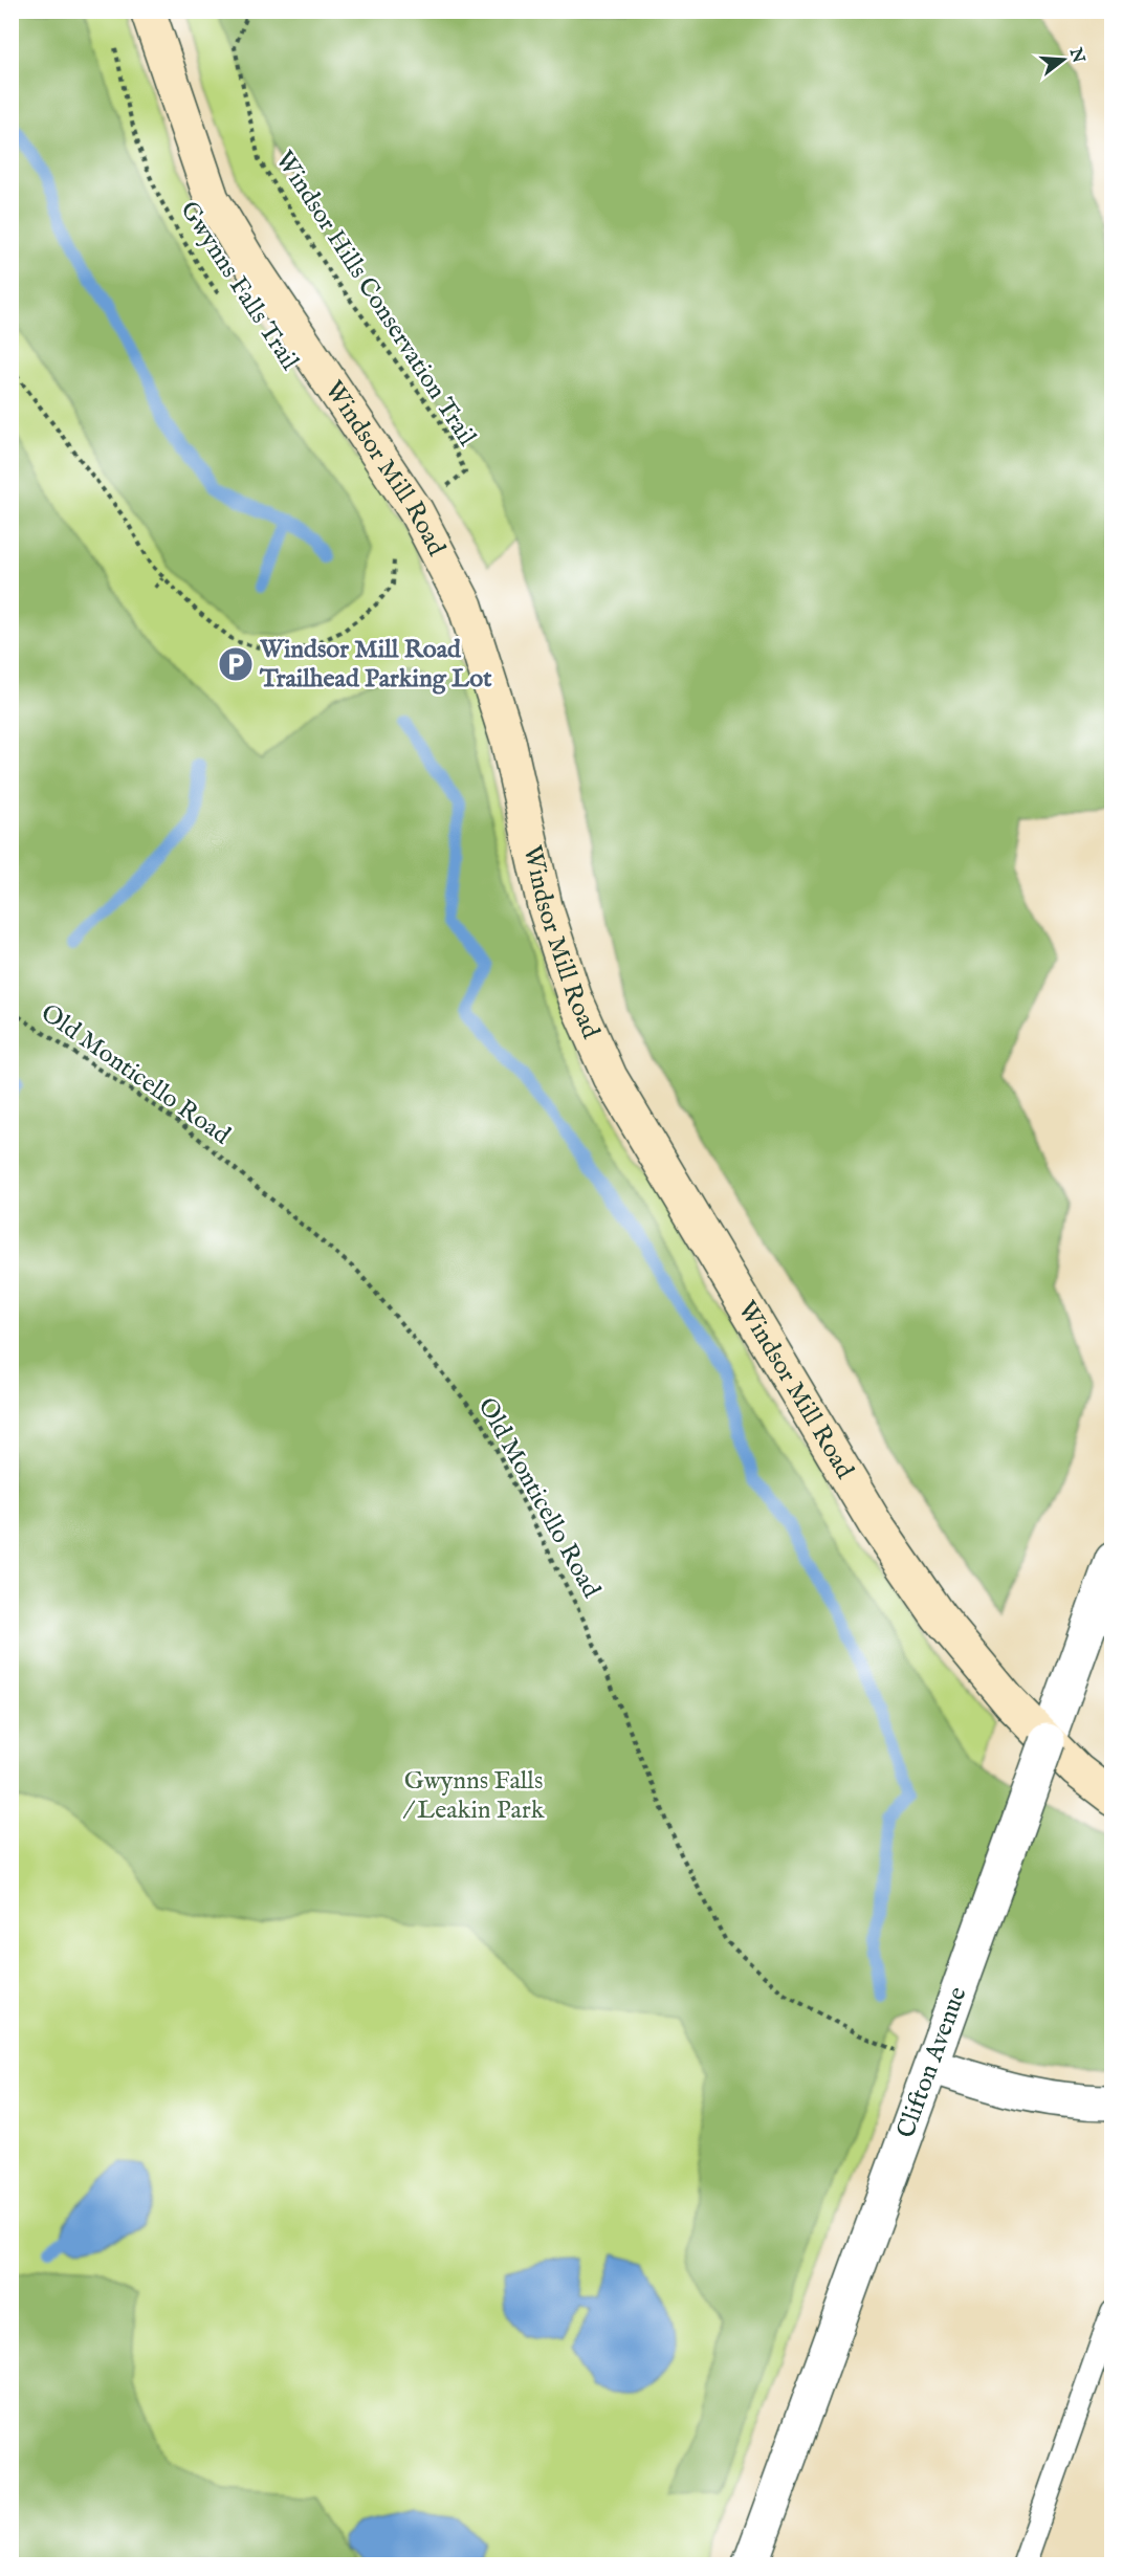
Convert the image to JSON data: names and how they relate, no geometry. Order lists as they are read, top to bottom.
{
  "streets": {
    "main road": ["Windsor Mill Road"],
    "street": ["Clifton Avenue"],
    "path": ["Gwynns Falls Trail", "Windsor Hills Conservation Trail", "Old Monticello Road"]
  },
  "crossings": [
    ["Windsor Hills Conservation Trail", "Windsor Mill Road"],
    ["Old Monticello Road", "Clifton Avenue"]
  ],
  "parks": ["Gwynns Falls / Leakin Park"],
  "places": {
    "parking": ["Windsor Mill Road Trailhead Parking Lot"]
  },
  "north": "right"
}
